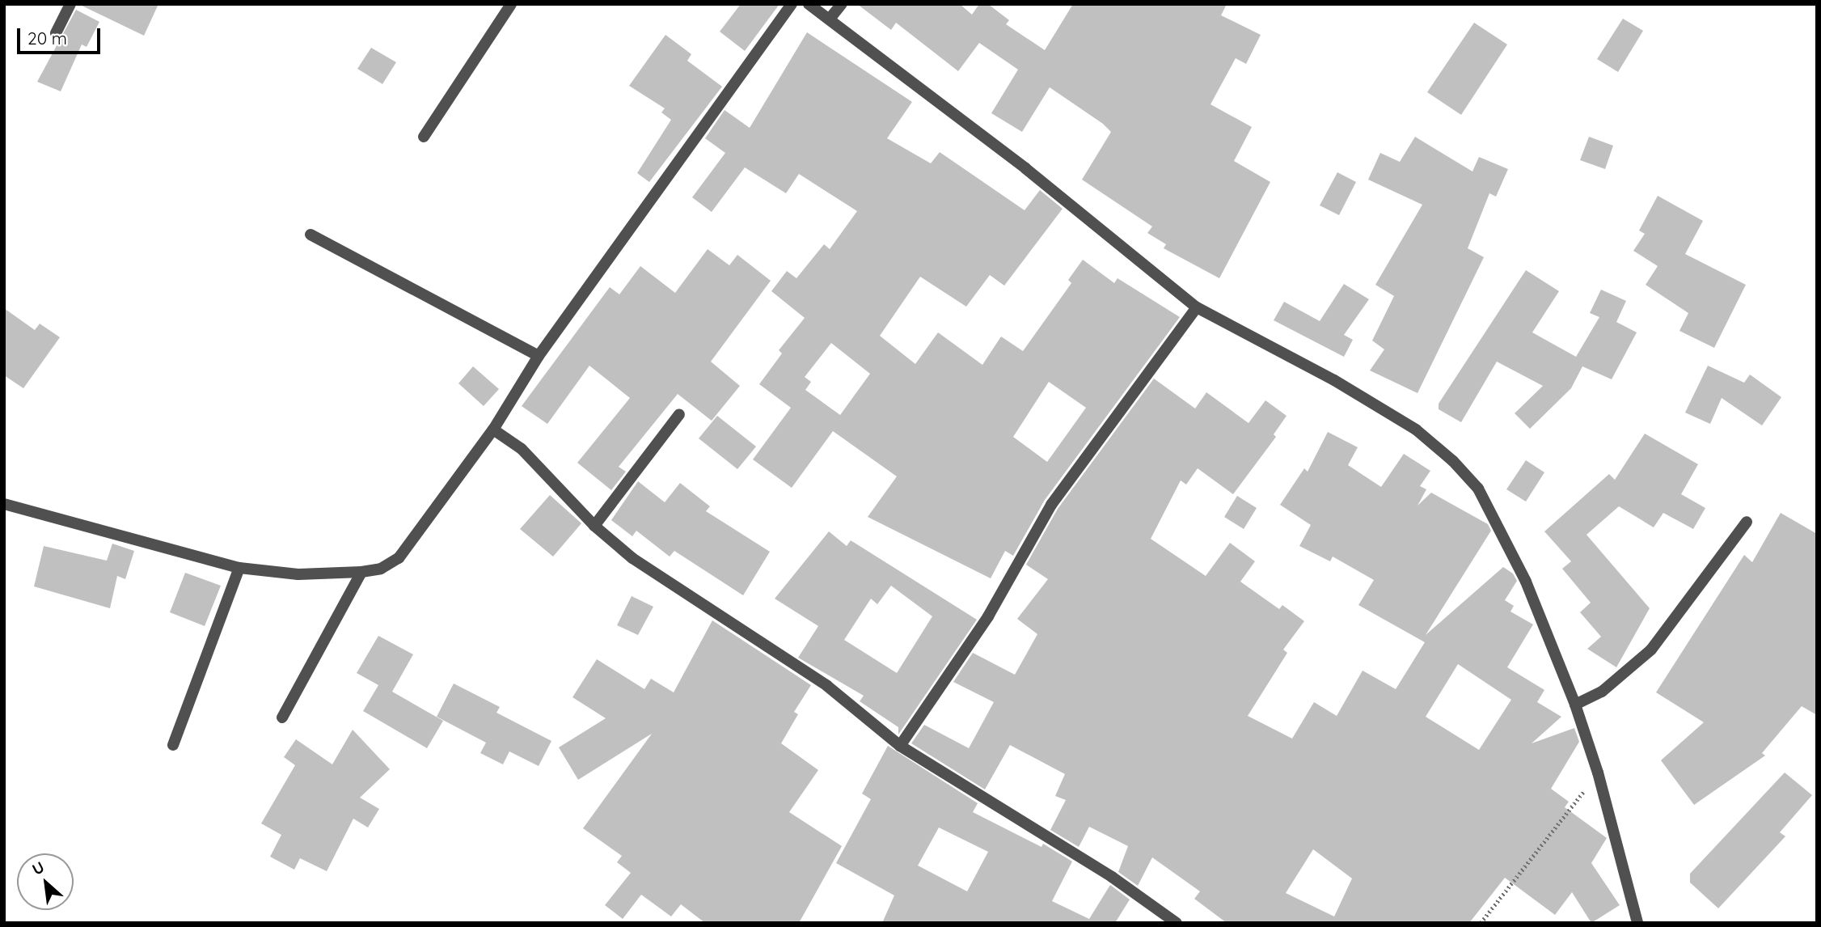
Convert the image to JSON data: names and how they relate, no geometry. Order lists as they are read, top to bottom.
{
  "scale_bar": "20 m",
  "north": "top left"
}
